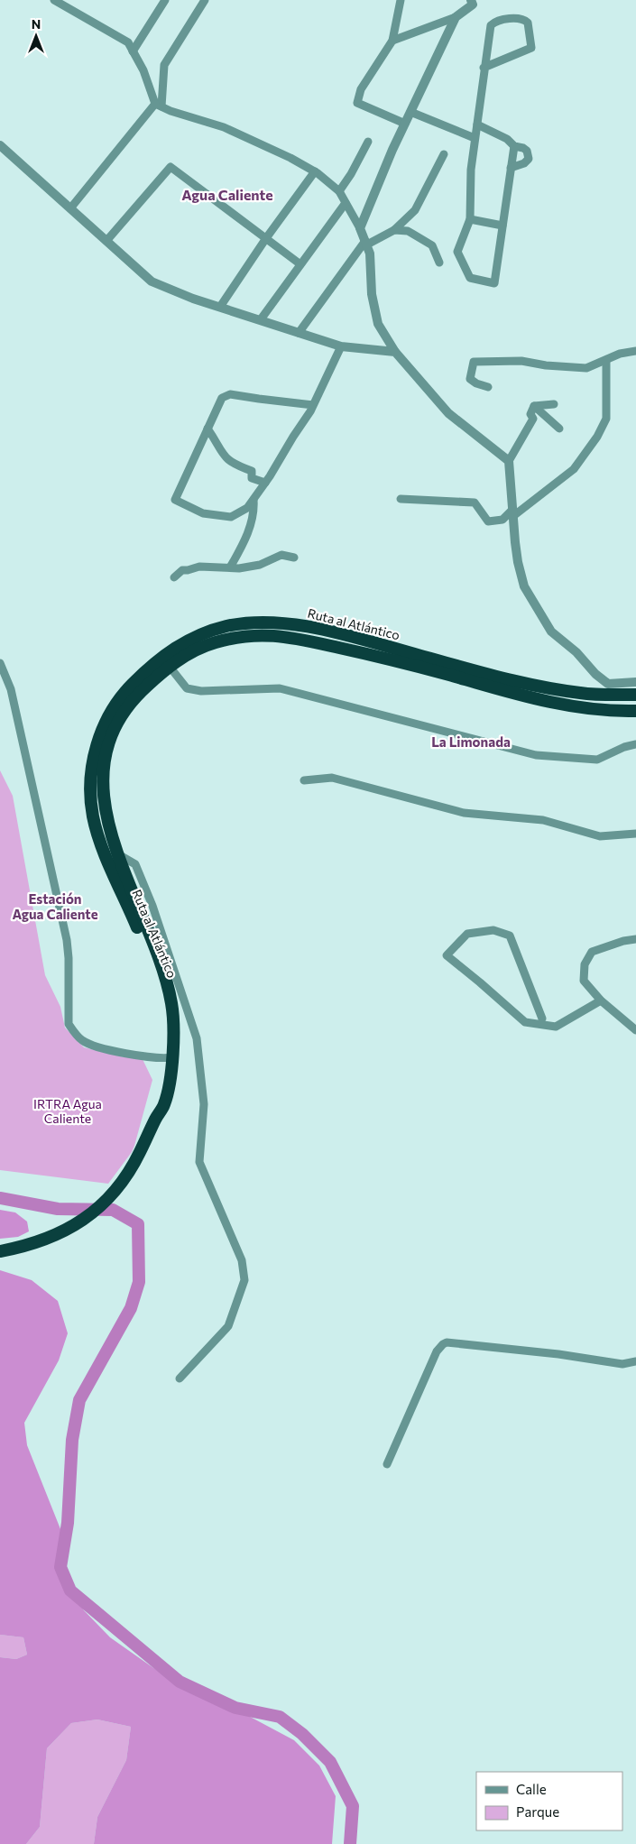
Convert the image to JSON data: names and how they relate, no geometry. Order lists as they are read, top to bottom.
{
  "streets": {
    "highway": ["Ruta al Atlántico"]
  },
  "districts": ["Agua Caliente", "La Limonada", "Estación Agua Caliente"],
  "parks": ["IRTRA Agua Caliente"],
  "legend": ["Calle", "Parque"],
  "north": "top"
}
